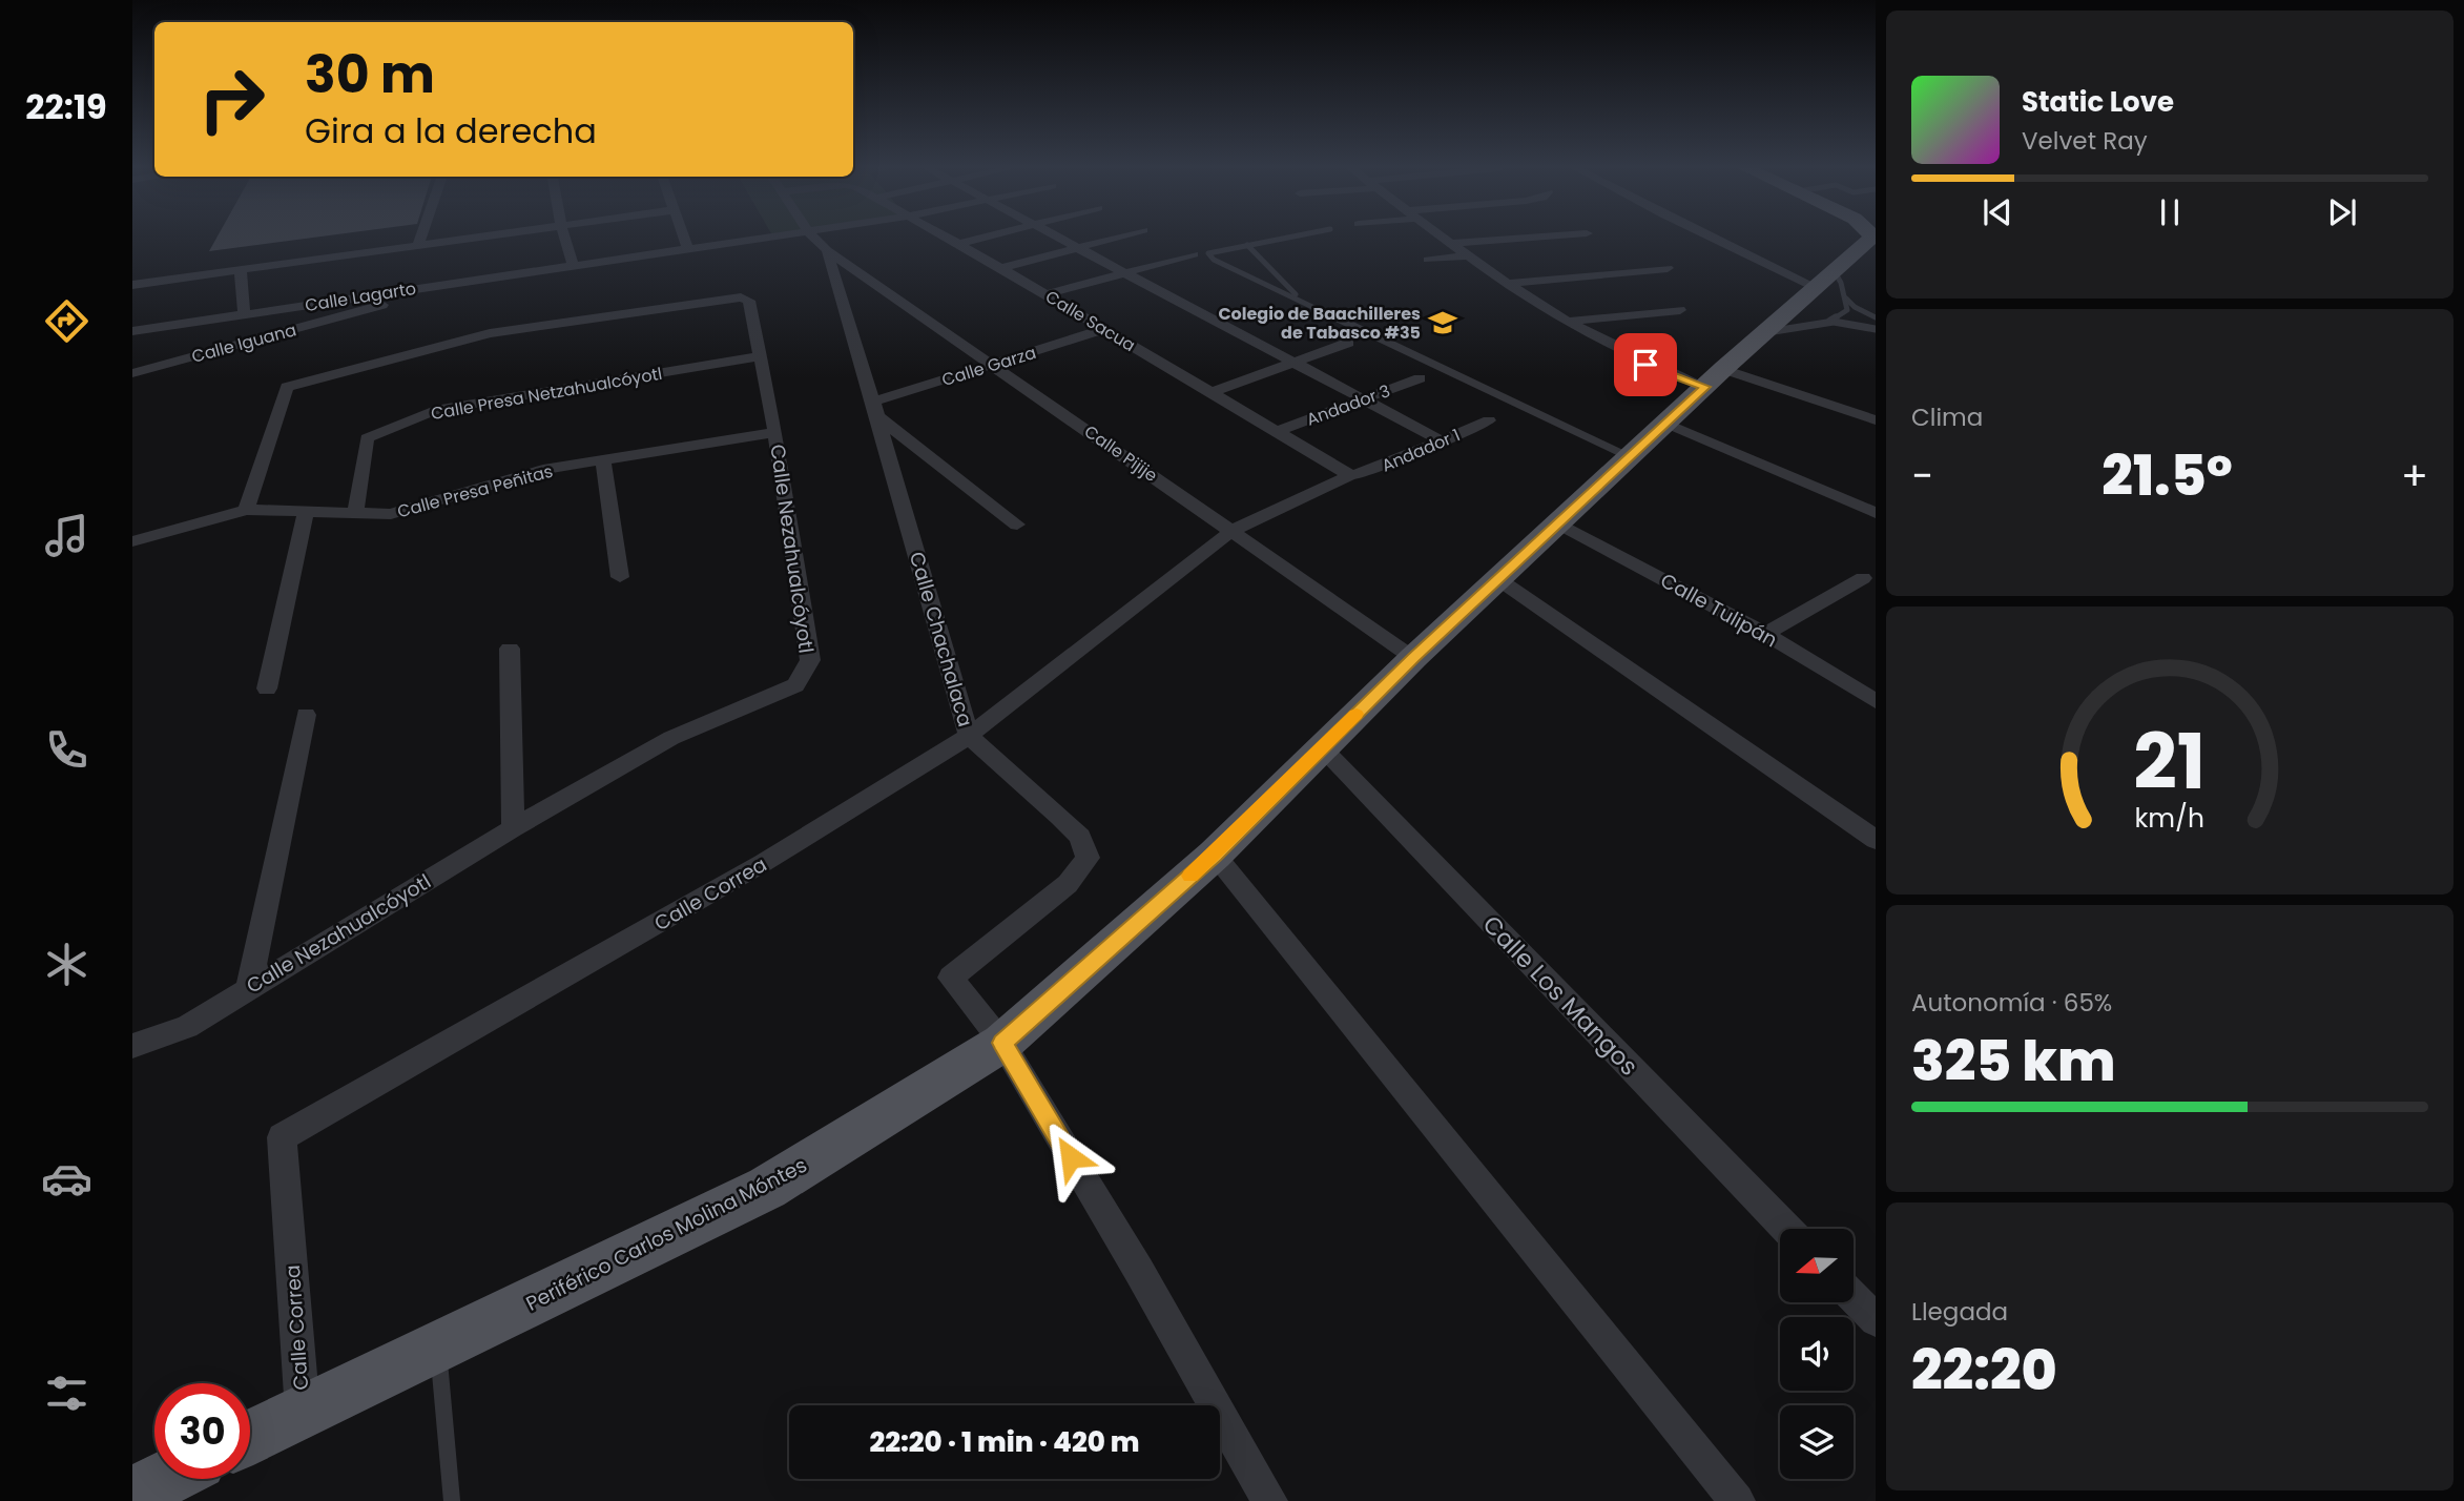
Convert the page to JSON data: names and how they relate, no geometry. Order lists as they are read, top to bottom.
{
  "streets": {
    "main road": ["Periférico Carlos Molina Móntes"],
    "street": [
      "Calle Lagarto",
      "Calle Sacua",
      "Calle Iguana",
      "Calle Garza",
      "Calle Presa Netzahualcóyotl",
      "Andador 3",
      "Andador 1",
      "Calle Pijije",
      "Calle Presa Peñitas",
      "Calle Nezahualcóyotl",
      "Calle Tulipán",
      "Calle Chachalaca",
      "Calle Correa",
      "Calle Los Mangos"
    ]
  },
  "crossings": [
    ["Calle Lagarto", "Calle Iguana"],
    ["Calle Sacua", "Calle Garza"],
    ["Calle Sacua", "Andador 3"],
    ["Calle Sacua", "Andador 1"],
    ["Calle Sacua", "Calle Correa"],
    ["Calle Garza", "Calle Pijije"],
    ["Calle Garza", "Calle Chachalaca"],
    ["Calle Presa Netzahualcóyotl", "Calle Presa Peñitas"],
    ["Calle Presa Netzahualcóyotl", "Calle Nezahualcóyotl"],
    ["Andador 1", "Calle Correa"],
    ["Calle Pijije", "Calle Chachalaca"],
    ["Calle Pijije", "Calle Correa"],
    ["Calle Pijije", "Periférico Carlos Molina Móntes"],
    ["Calle Presa Peñitas", "Calle Nezahualcóyotl"],
    ["Calle Tulipán", "Periférico Carlos Molina Móntes"],
    ["Calle Chachalaca", "Calle Correa"],
    ["Calle Chachalaca", "Periférico Carlos Molina Móntes"],
    ["Calle Correa", "Periférico Carlos Molina Móntes"],
    ["Calle Los Mangos", "Periférico Carlos Molina Móntes"]
  ],
  "places": {
    "school or university": ["Colegio de Baachilleres de Tabasco #35"]
  },
  "north": "left",
  "page": {
    "tabs": "22:19",
    "turn": ["30 m", "Gira a la derecha"],
    "song": ["Static Love", "Velvet Ray"],
    "tile": [
      "Clima",
      ["Autonomía · 65%", "325 km"],
      ["Llegada", "22:20"]
    ],
    "heat": ["−", "21.5°", "+"],
    "limit": "30",
    "trip": "22:20 · 1 min · 420 m",
    "gauge": ["21", "km/h"]
  }
}
